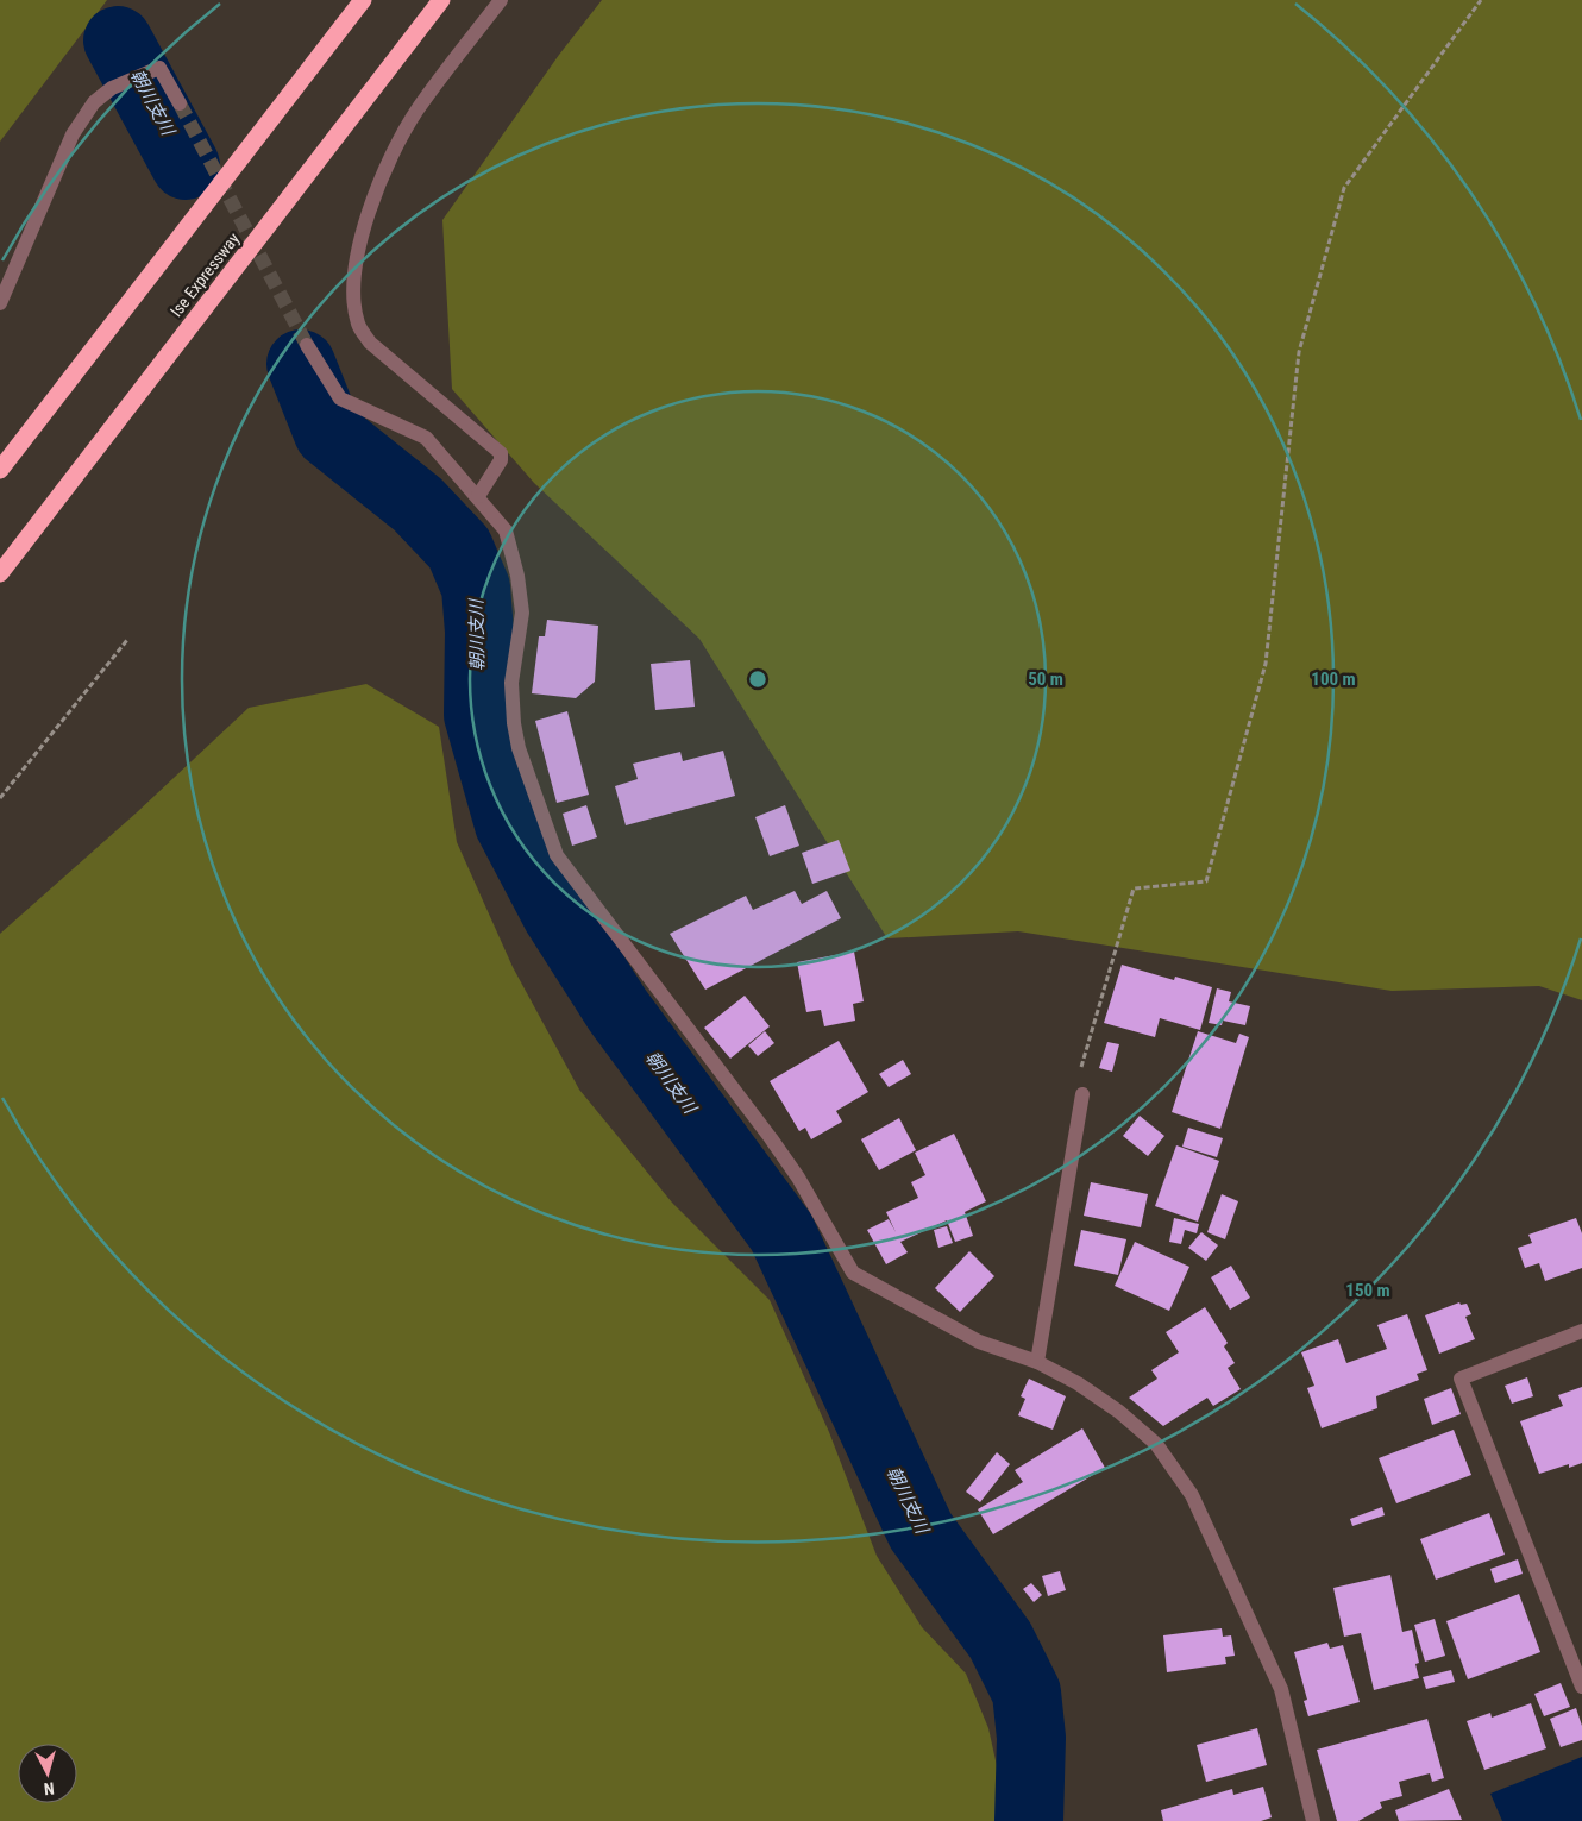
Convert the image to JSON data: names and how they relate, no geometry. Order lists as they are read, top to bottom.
{
  "streets": {
    "highway": ["Ise Expressway"]
  },
  "water": ["朝川支川"],
  "north": "bottom",
  "rings": ["50 m", "100 m", "150 m"]
}
